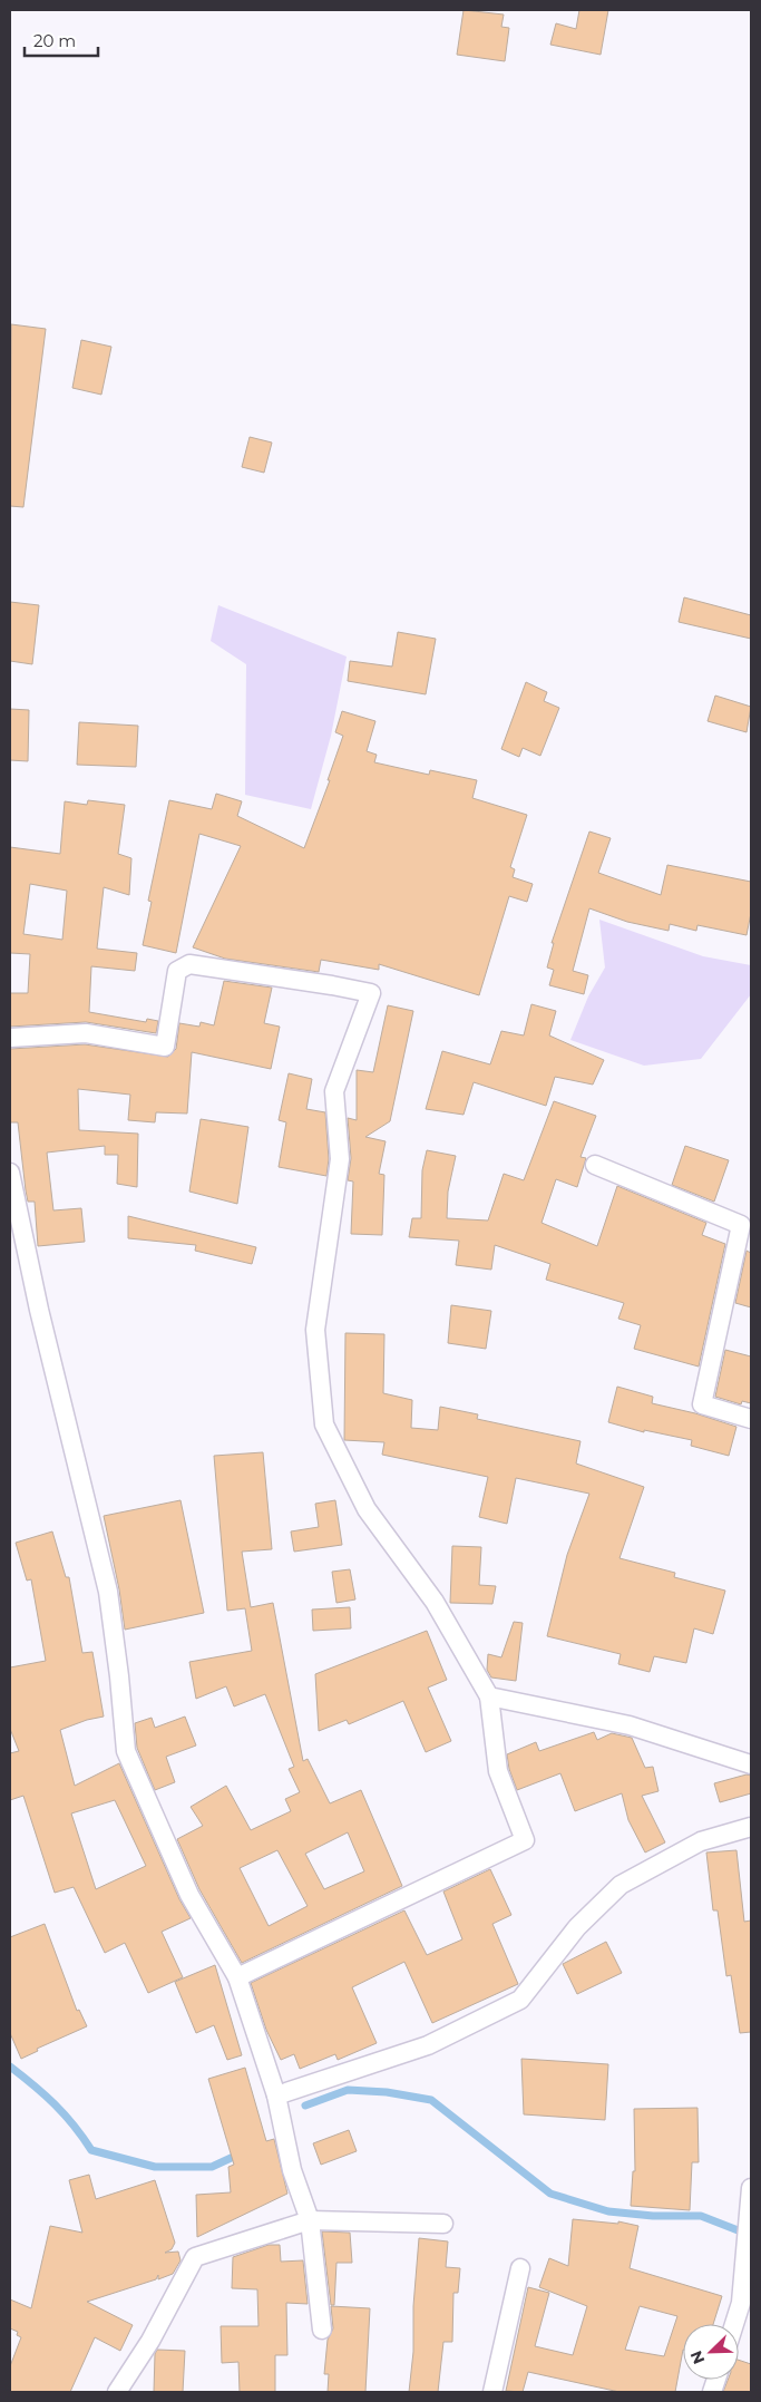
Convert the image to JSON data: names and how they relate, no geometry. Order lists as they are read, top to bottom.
{
  "scale_bar": "20 m",
  "north": "bottom left"
}
